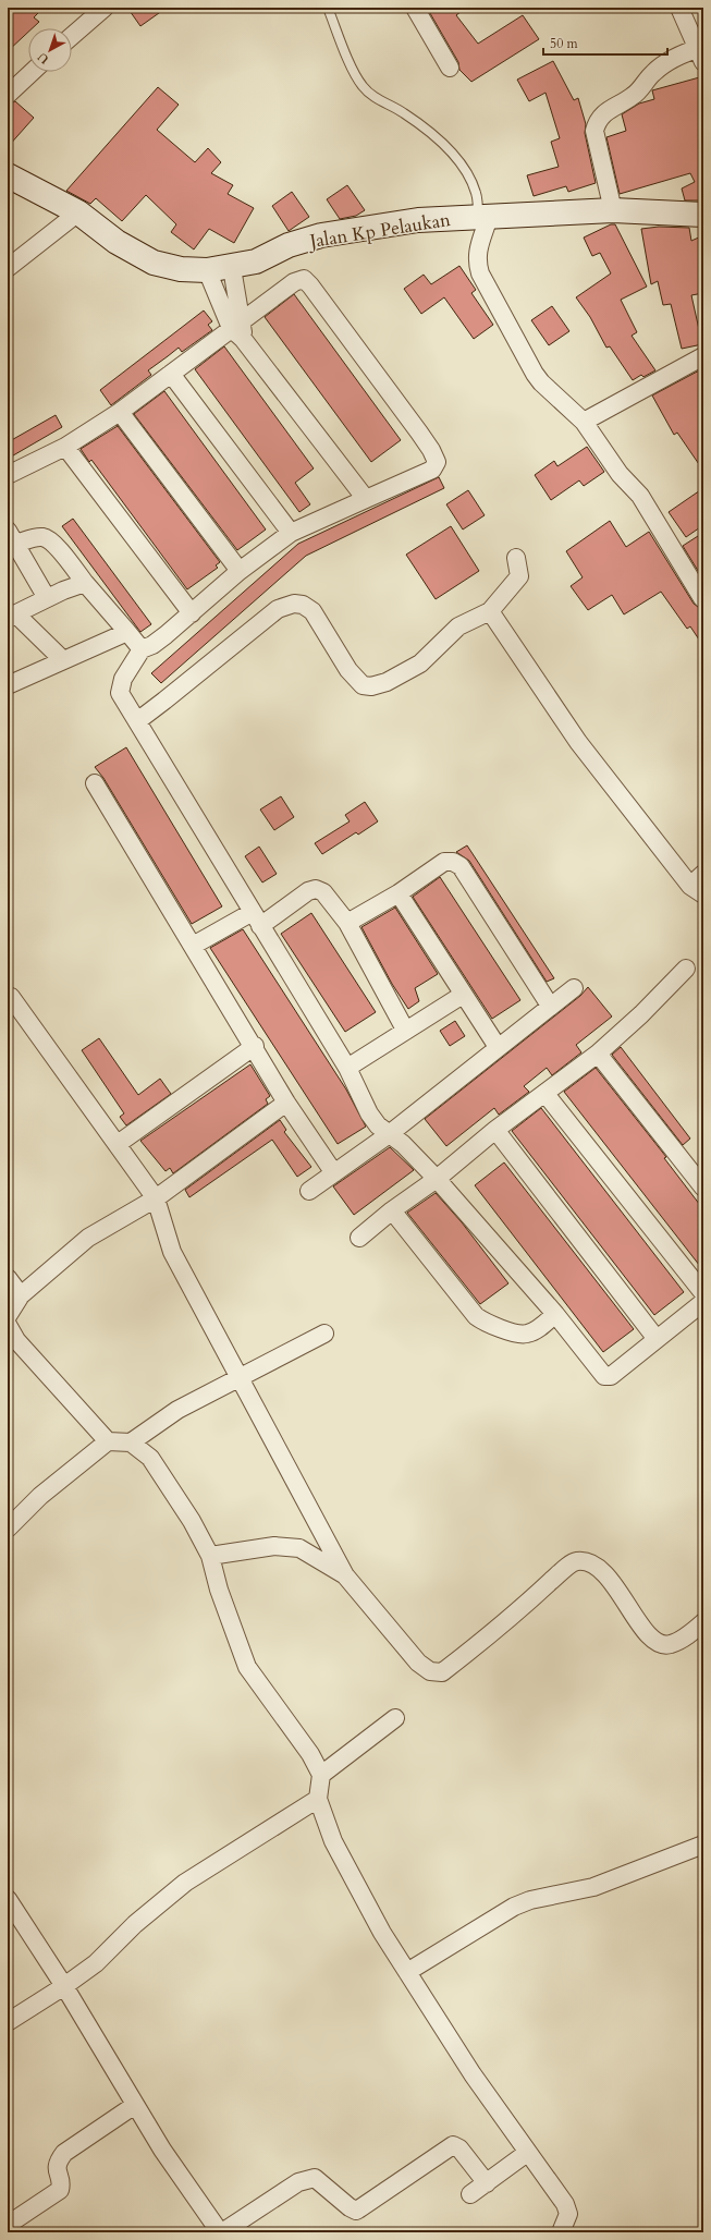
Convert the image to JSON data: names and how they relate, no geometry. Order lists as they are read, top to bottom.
{
  "streets": {
    "street": ["Jalan Kp Pelaukan"]
  },
  "scale_bar": "50 m",
  "north": "bottom left"
}
